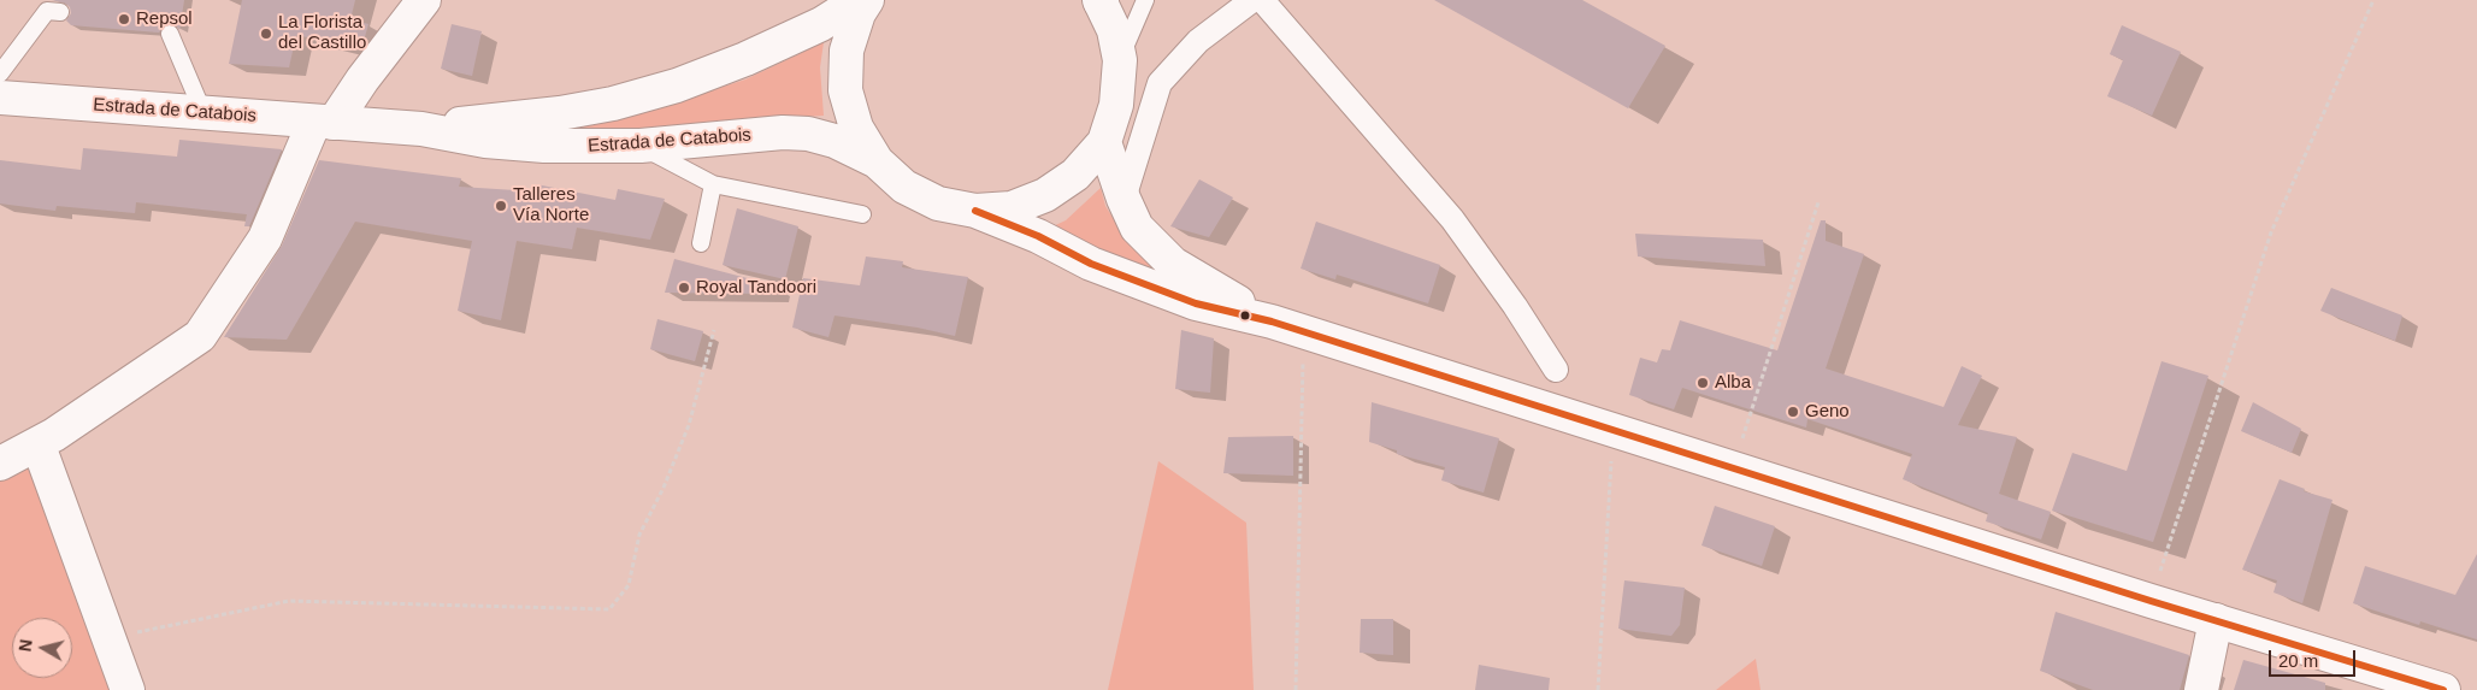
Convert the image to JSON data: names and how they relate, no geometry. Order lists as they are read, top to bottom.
{
  "streets": {
    "main road": ["Estrada de Catabois"]
  },
  "places": [
    "Repsol",
    "La Florista del Castillo",
    "Talleres Vía Norte",
    "Royal Tandoori",
    "Alba",
    "Geno"
  ],
  "scale_bar": "20 m",
  "north": "left"
}
